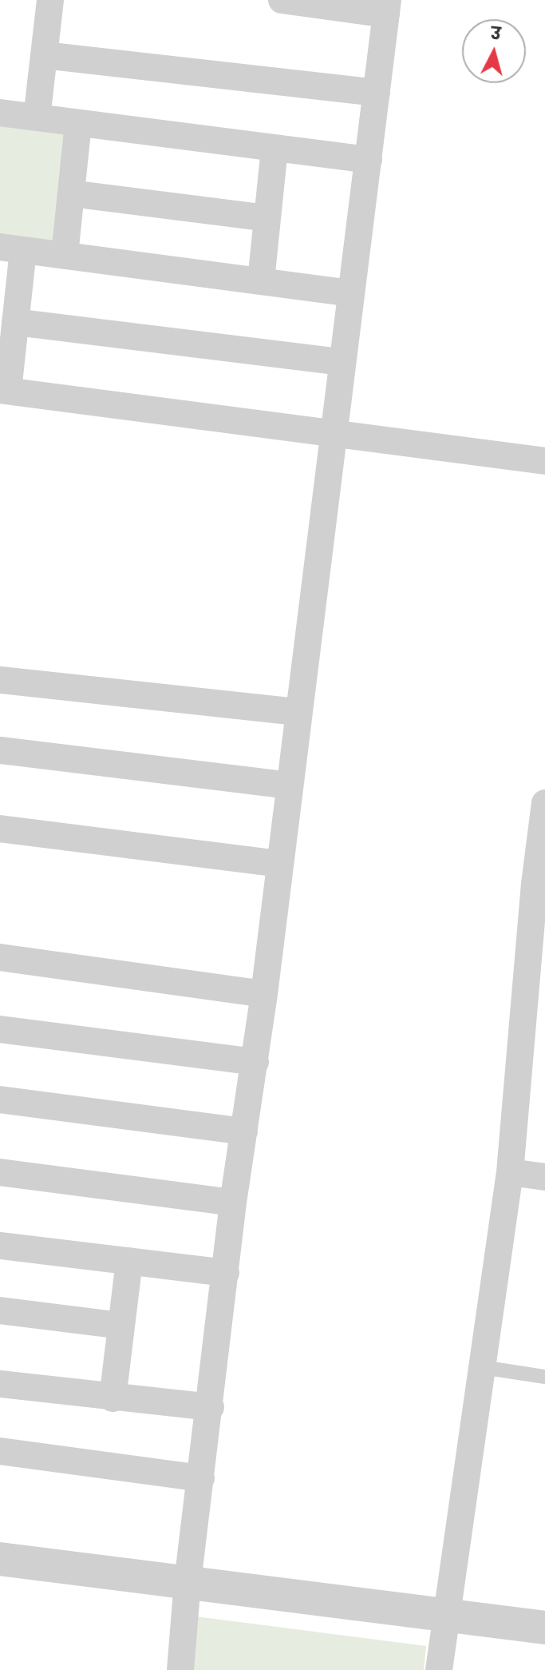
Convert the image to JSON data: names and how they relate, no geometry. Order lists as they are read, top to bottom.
{
  "north": "top"
}
